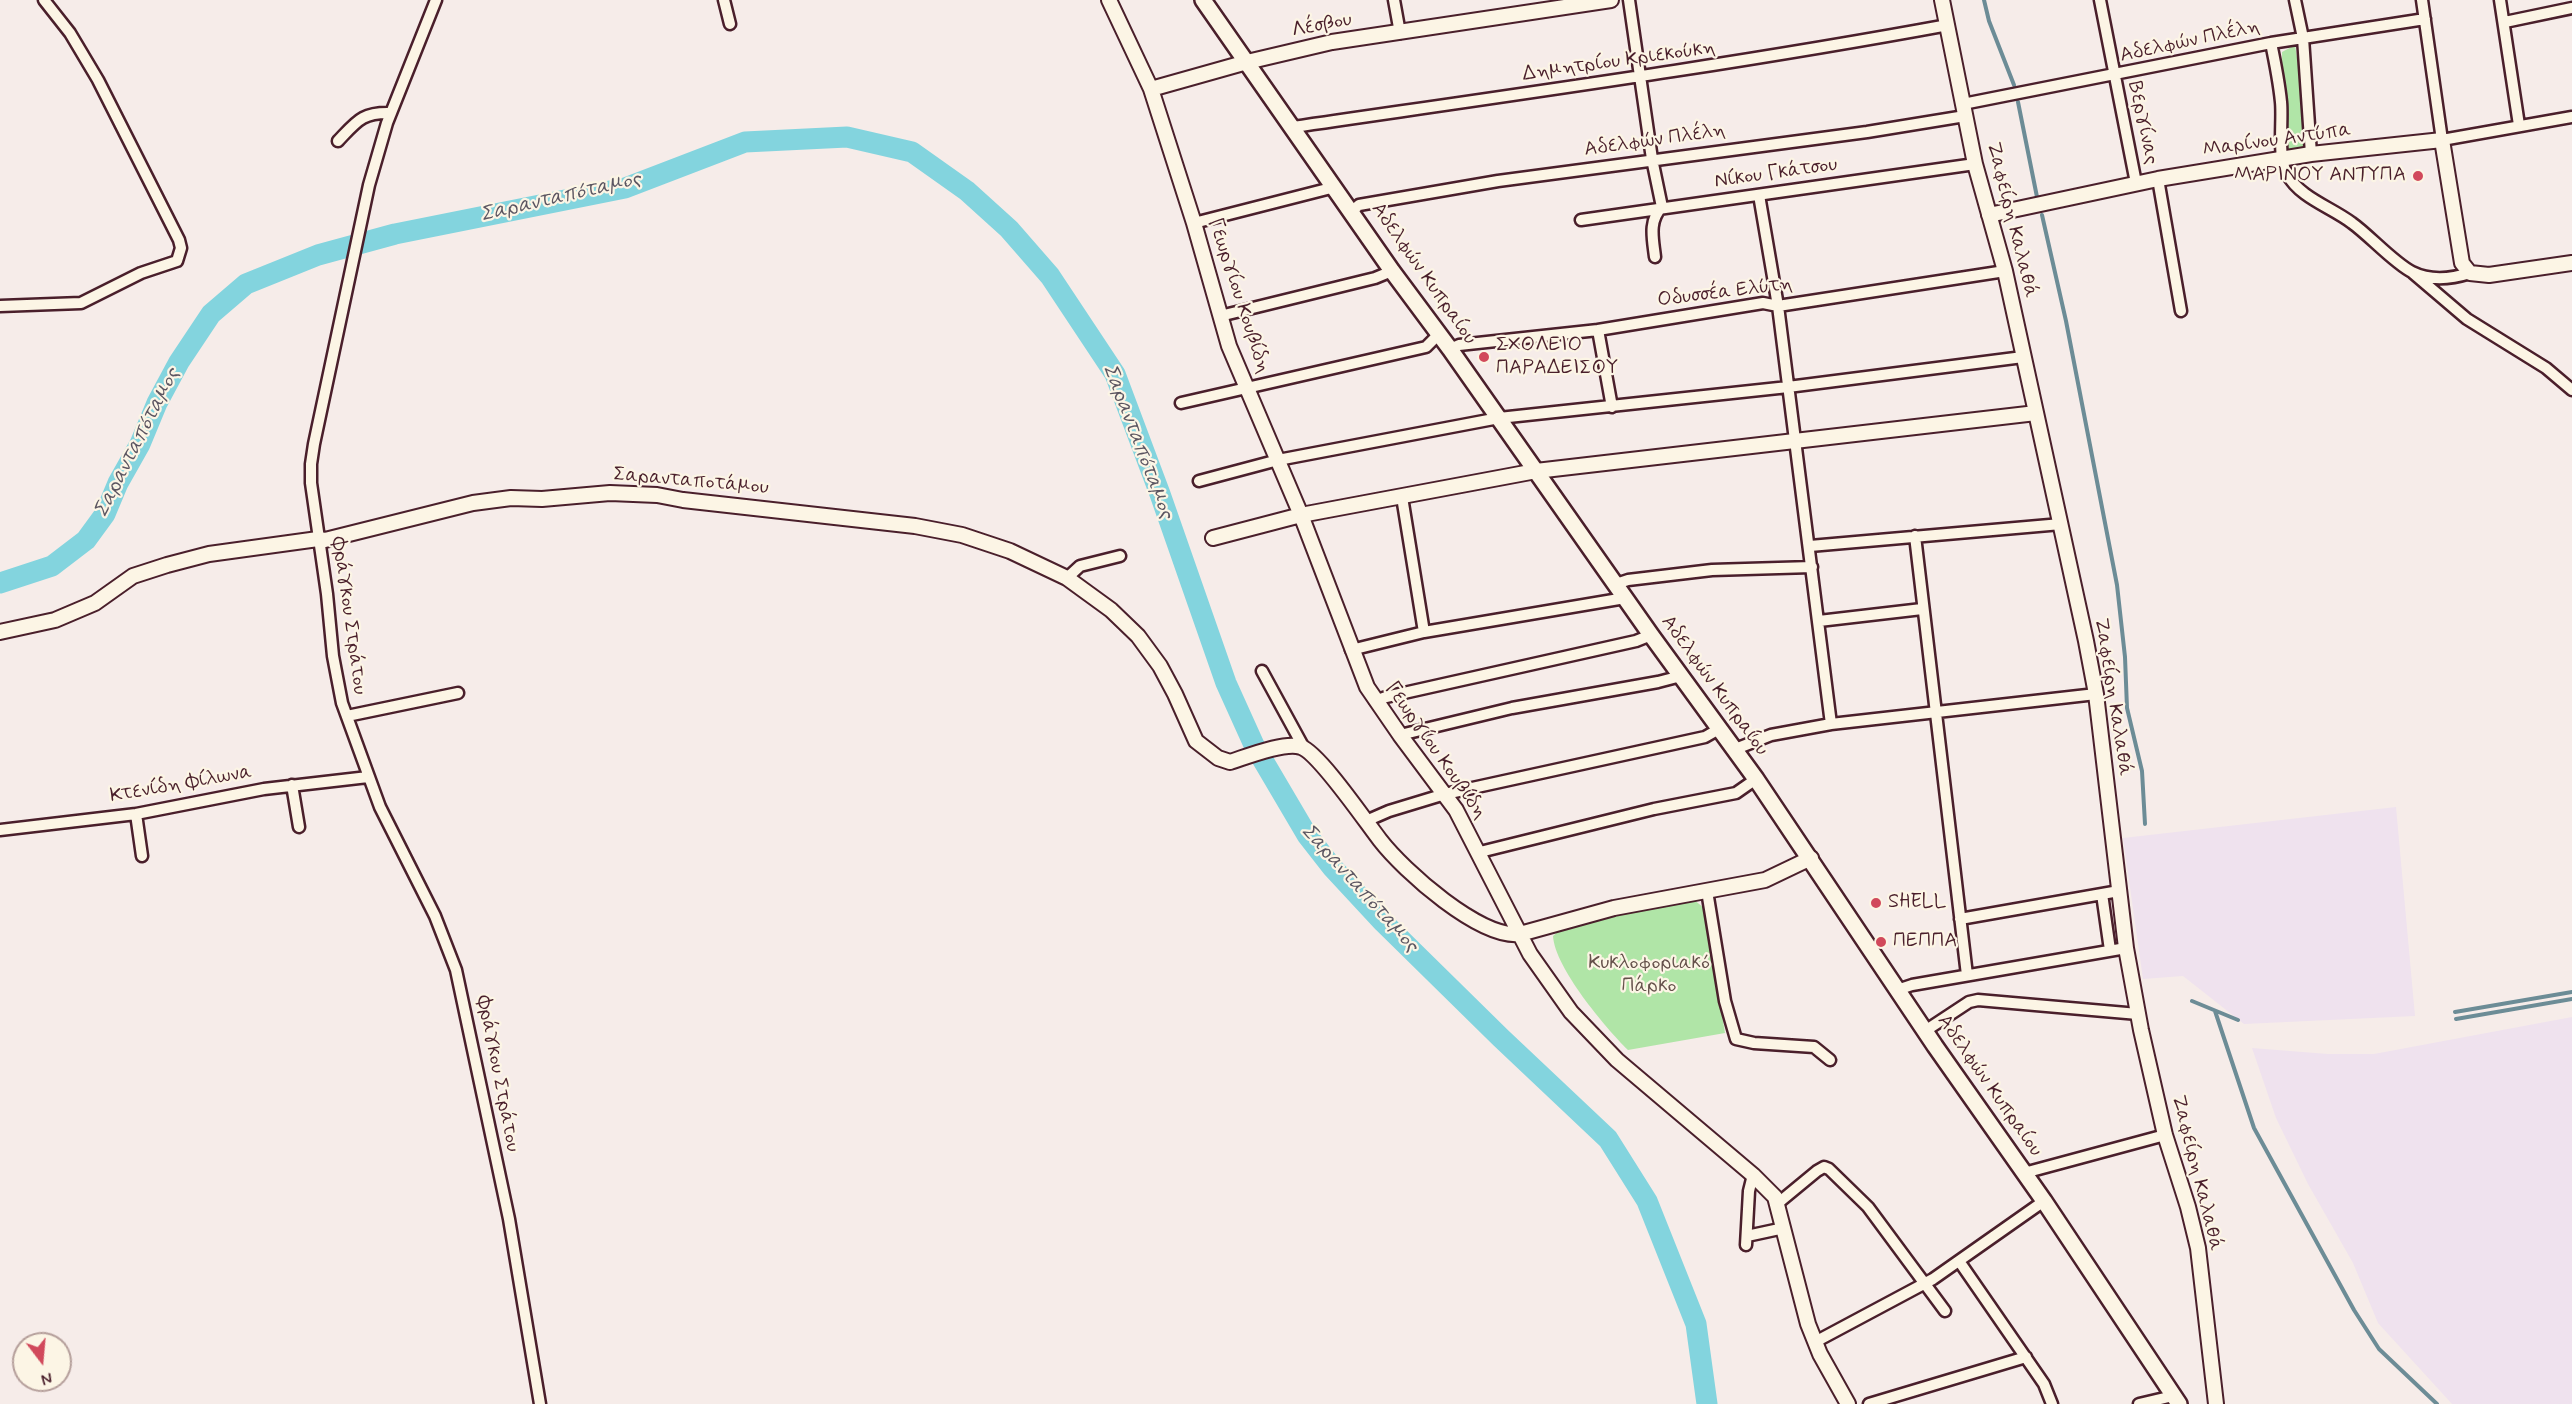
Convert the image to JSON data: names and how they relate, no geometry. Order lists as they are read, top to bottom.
{
  "streets": {
    "main road": ["Αδελφών Κυπραίου"],
    "street": [
      "Λέσβου",
      "Αδελφών Πλέλη",
      "Δημητρίου Κριεκούκη",
      "Βεργίνας",
      "Μαρίνου Αντύπα",
      "Νίκου Γκάτσου",
      "Ζαφείρη Καλαθά",
      "Οδυσσέα Ελύτη",
      "Γεωργίου Κουβίδη",
      "Σαρανταποτάμου",
      "Φράγκου Στράτου",
      "Κτενίδη Φίλωνα"
    ]
  },
  "crossings": [
    ["Λέσβου", "Αδελφών Κυπραίου"],
    ["Λέσβου", "Γεωργίου Κουβίδη"],
    ["Αδελφών Πλέλη", "Βεργίνας"],
    ["Αδελφών Πλέλη", "Ζαφείρη Καλαθά"],
    ["Αδελφών Πλέλη", "Αδελφών Κυπραίου"],
    ["Δημητρίου Κριεκούκη", "Ζαφείρη Καλαθά"],
    ["Δημητρίου Κριεκούκη", "Αδελφών Κυπραίου"],
    ["Βεργίνας", "Μαρίνου Αντύπα"],
    ["Μαρίνου Αντύπα", "Ζαφείρη Καλαθά"],
    ["Νίκου Γκάτσου", "Ζαφείρη Καλαθά"],
    ["Ζαφείρη Καλαθά", "Οδυσσέα Ελύτη"],
    ["Αδελφών Κυπραίου", "Οδυσσέα Ελύτη"],
    ["Σαρανταποτάμου", "Φράγκου Στράτου"],
    ["Φράγκου Στράτου", "Κτενίδη Φίλωνα"]
  ],
  "water": ["Σαρανταπόταμος"],
  "parks": ["Κυκλοφοριακό Πάρκο"],
  "places": [
    "ΜΑΡΙΝΟΥ ΑΝΤΥΠΑ",
    "ΣΧΟΛΕΙΟ ΠΑΡΑΔΕΙΣΟΥ",
    "SHELL",
    "ΠΕΠΠΑ"
  ],
  "north": "bottom"
}
